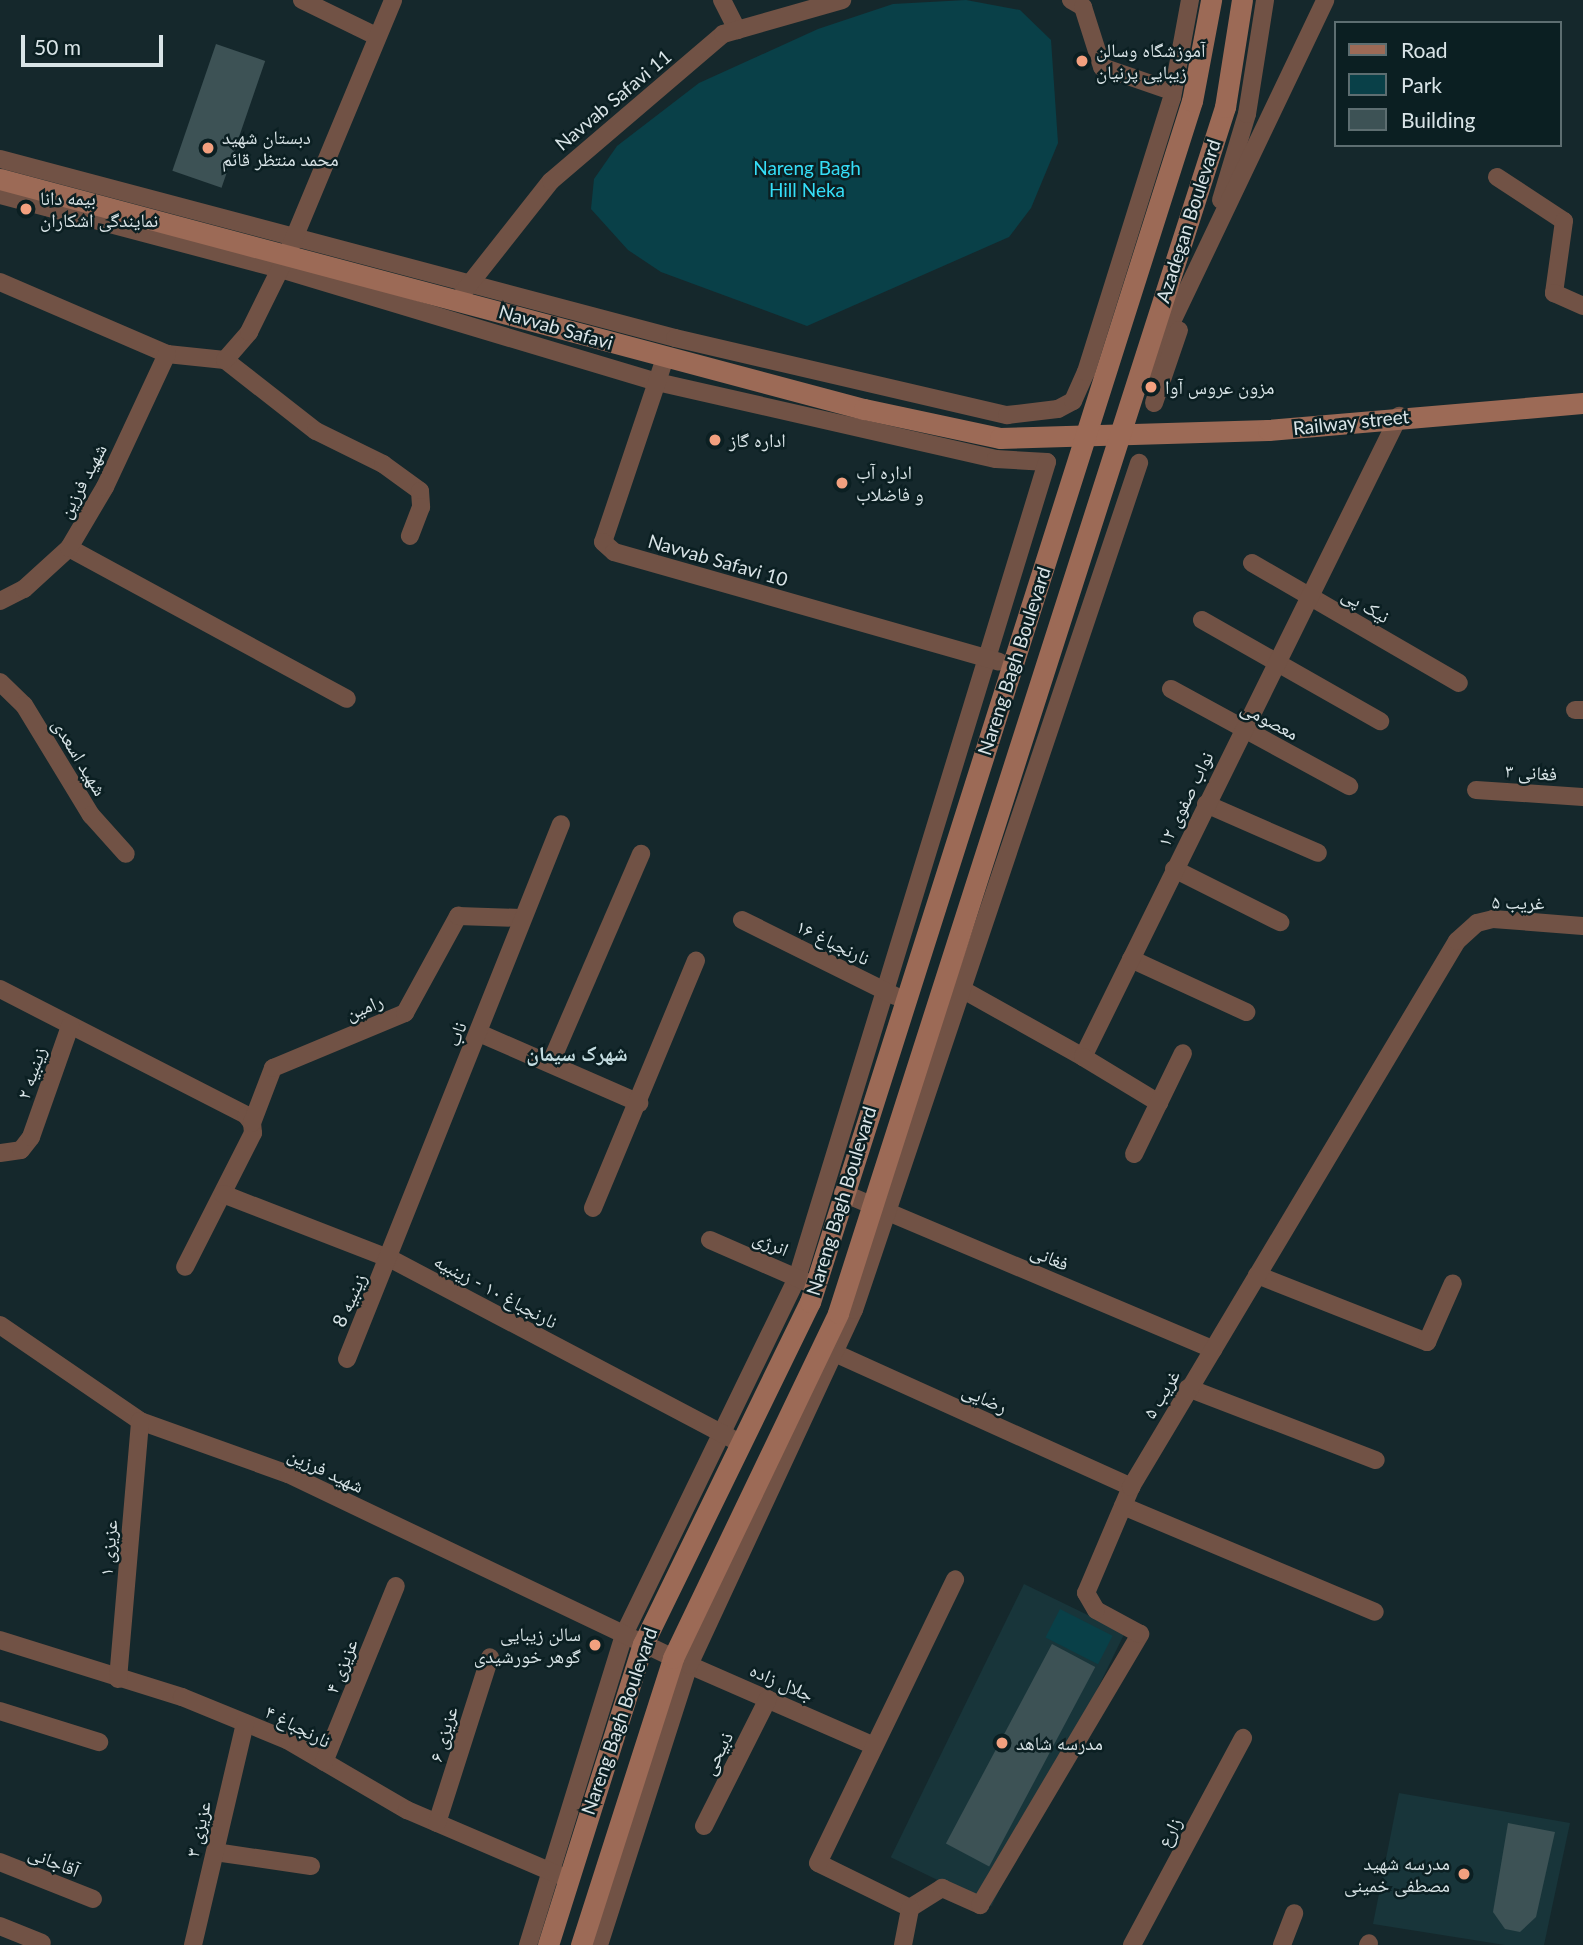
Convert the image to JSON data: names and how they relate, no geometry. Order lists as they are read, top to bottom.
{
  "streets": {
    "main road": [
      "Azadegan Boulevard",
      "Navvab Safavi",
      "Railway street",
      "Nareng Bagh Boulevard"
    ],
    "street": [
      "Navvab Safavi 11",
      "شهید فرزین",
      "Navvab Safavi 10",
      "نیک پی",
      "معصومی",
      "شهید اسعدی",
      "فغانی ۳",
      "نواب صفوی ۱۲",
      "غریب ۵",
      "نارنجباغ ۱۶",
      "رامین",
      "ناب",
      "زینبیه ۲",
      "انرژی",
      "فغانی",
      "نارنجباغ ۱۰ - زینبیه",
      "زینبیه 8",
      "رضایی",
      "عزیزی ۱",
      "عزیزی ۴",
      "جلال زاده",
      "نارنجباغ ۴",
      "عزیزی ۶",
      "ذبیحی",
      "عزیزی ۳",
      "زارع",
      "آقاجانی"
    ]
  },
  "crossings": [
    ["Navvab Safavi 11", "Navvab Safavi"],
    ["Azadegan Boulevard", "Navvab Safavi"],
    ["Azadegan Boulevard", "Railway street"],
    ["Azadegan Boulevard", "Nareng Bagh Boulevard"],
    ["Navvab Safavi", "Railway street"],
    ["Navvab Safavi", "Navvab Safavi 10"],
    ["Navvab Safavi", "Nareng Bagh Boulevard"],
    ["Railway street", "Nareng Bagh Boulevard"],
    ["Railway street", "نواب صفوی ۱۲"],
    ["شهید فرزین", "Nareng Bagh Boulevard"],
    ["شهید فرزین", "عزیزی ۱"],
    ["شهید فرزین", "جلال زاده"],
    ["Navvab Safavi 10", "Nareng Bagh Boulevard"],
    ["نیک پی", "نواب صفوی ۱۲"],
    ["Nareng Bagh Boulevard", "نارنجباغ ۱۶"],
    ["Nareng Bagh Boulevard", "انرژی"],
    ["Nareng Bagh Boulevard", "فغانی"],
    ["Nareng Bagh Boulevard", "نارنجباغ ۱۰ - زینبیه"],
    ["Nareng Bagh Boulevard", "رضایی"],
    ["Nareng Bagh Boulevard", "جلال زاده"],
    ["Nareng Bagh Boulevard", "نارنجباغ ۴"],
    ["معصومی", "نواب صفوی ۱۲"],
    ["غریب ۵", "فغانی"],
    ["غریب ۵", "رضایی"],
    ["رامین", "ناب"],
    ["ناب", "نارنجباغ ۱۰ - زینبیه"],
    ["ناب", "زینبیه 8"],
    ["نارنجباغ ۱۰ - زینبیه", "زینبیه 8"],
    ["عزیزی ۱", "نارنجباغ ۴"],
    ["عزیزی ۴", "نارنجباغ ۴"],
    ["جلال زاده", "ذبیحی"],
    ["نارنجباغ ۴", "عزیزی ۶"],
    ["نارنجباغ ۴", "عزیزی ۳"]
  ],
  "districts": ["شهرک سیمان"],
  "parks": ["Nareng Bagh Hill Neka"],
  "places": [
    "آموزشگاه وسالن زیبایی پرنیان",
    "دبستان شهید محمد منتظر قائم",
    "بیمه دانا نمایندگی اشکاران",
    "مزون عروس آوا",
    "اداره گاز",
    "اداره آب و فاضلاب",
    "سالن زیبایی گوهر خورشیدی",
    "مدرسه شاهد",
    "مدرسه شهید مصطفی خمینی"
  ],
  "legend": ["Road", "Park", "Building"],
  "scale_bar": "50 m"
}
